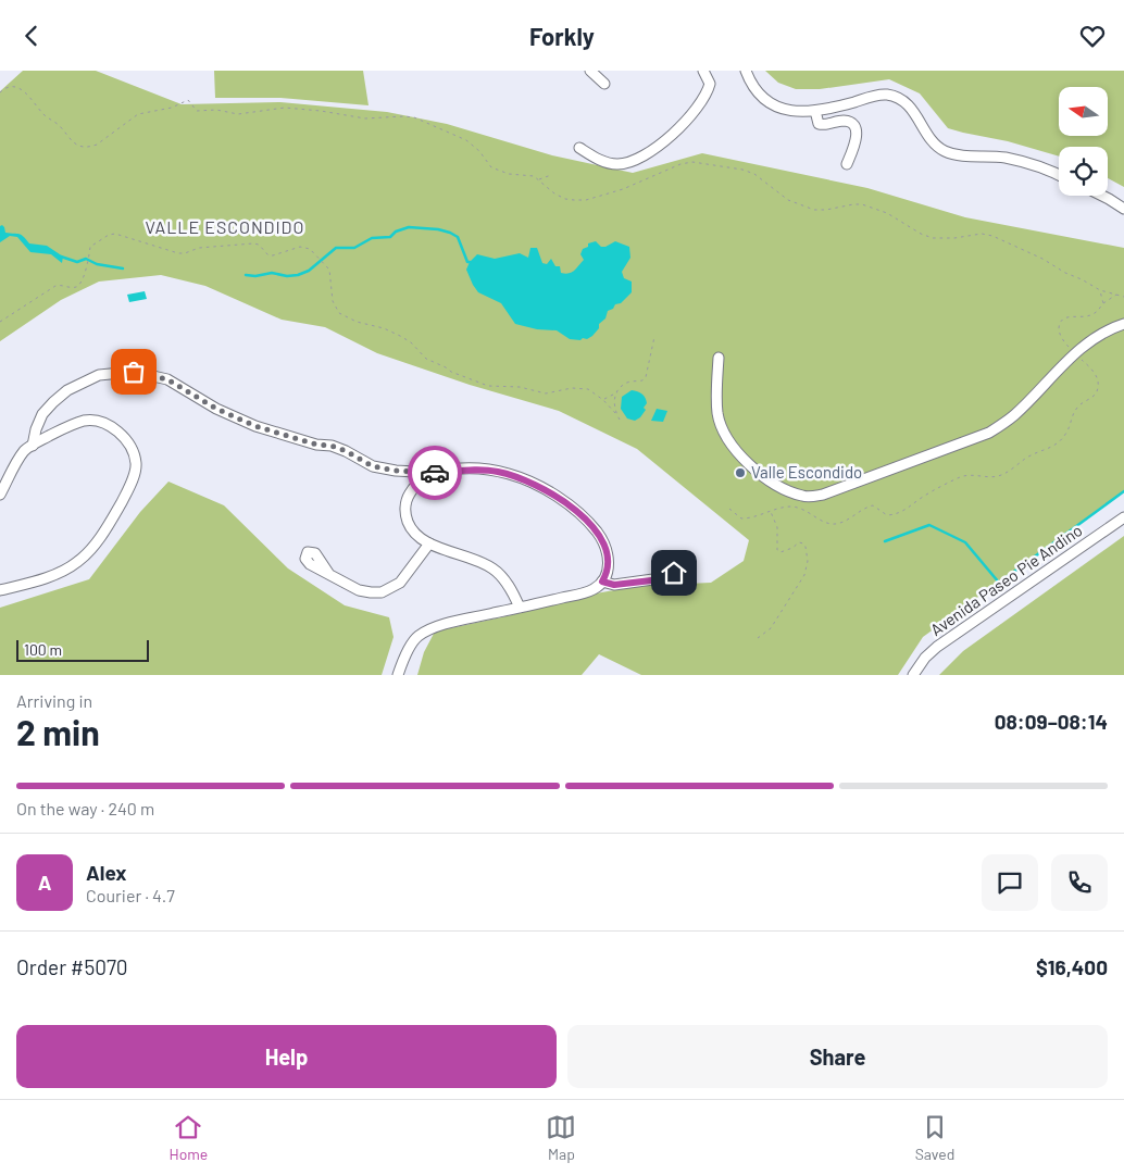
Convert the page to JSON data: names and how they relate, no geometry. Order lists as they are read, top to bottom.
{
  "streets": {
    "street": ["Avenida Paseo Pie Andino"]
  },
  "districts": ["VALLE ESCONDIDO"],
  "places": ["Valle Escondido"],
  "scale_bar": "100 m",
  "north": "left",
  "page": {
    "header": "Forkly",
    "scale": "100 m",
    "heading": ["2 min", "Arriving in", "08:09–08:14"],
    "panel": [
      "Alex",
      "Courier · 4.7",
      "Order #5070",
      "$16,400"
    ],
    "bar": "On the way · 240 m",
    "round": "A",
    "buttons": ["Help", "Share"],
    "tabs": ["Home", "Map", "Saved"]
  }
}
